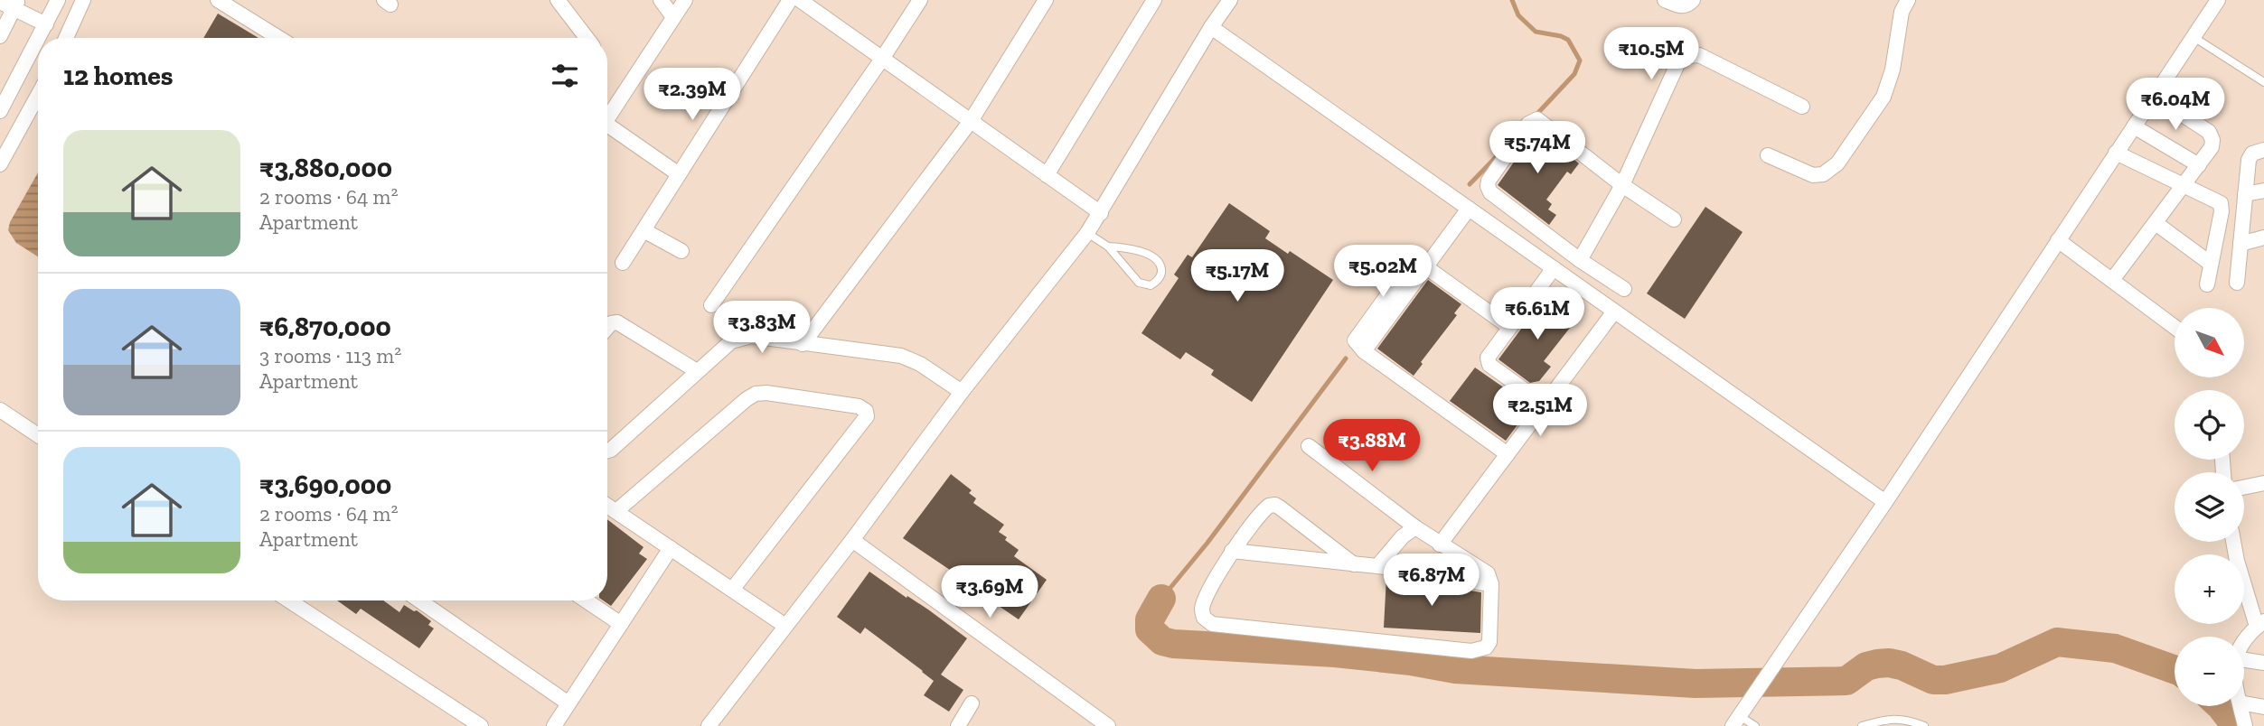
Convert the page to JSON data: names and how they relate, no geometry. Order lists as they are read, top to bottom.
{
  "north": "bottom right",
  "page": {
    "price": [
      "₹10.5M",
      "₹2.39M",
      "₹6.04M",
      "₹5.74M",
      "₹5.02M",
      "₹5.17M",
      "₹6.61M",
      "₹3.83M",
      "₹2.51M",
      "₹3.88M",
      "₹6.87M",
      "₹3.69M"
    ],
    "heading": "12 homes",
    "list": [
      {
        "name": "₹3,880,000",
        "note": "2 rooms · 64 m² · Apartment"
      },
      {
        "name": "₹6,870,000",
        "note": "3 rooms · 113 m² · Apartment"
      },
      {
        "name": "₹3,690,000",
        "note": "2 rooms · 64 m² · Apartment"
      }
    ],
    "map_buttons": ["+", "−"]
  }
}
